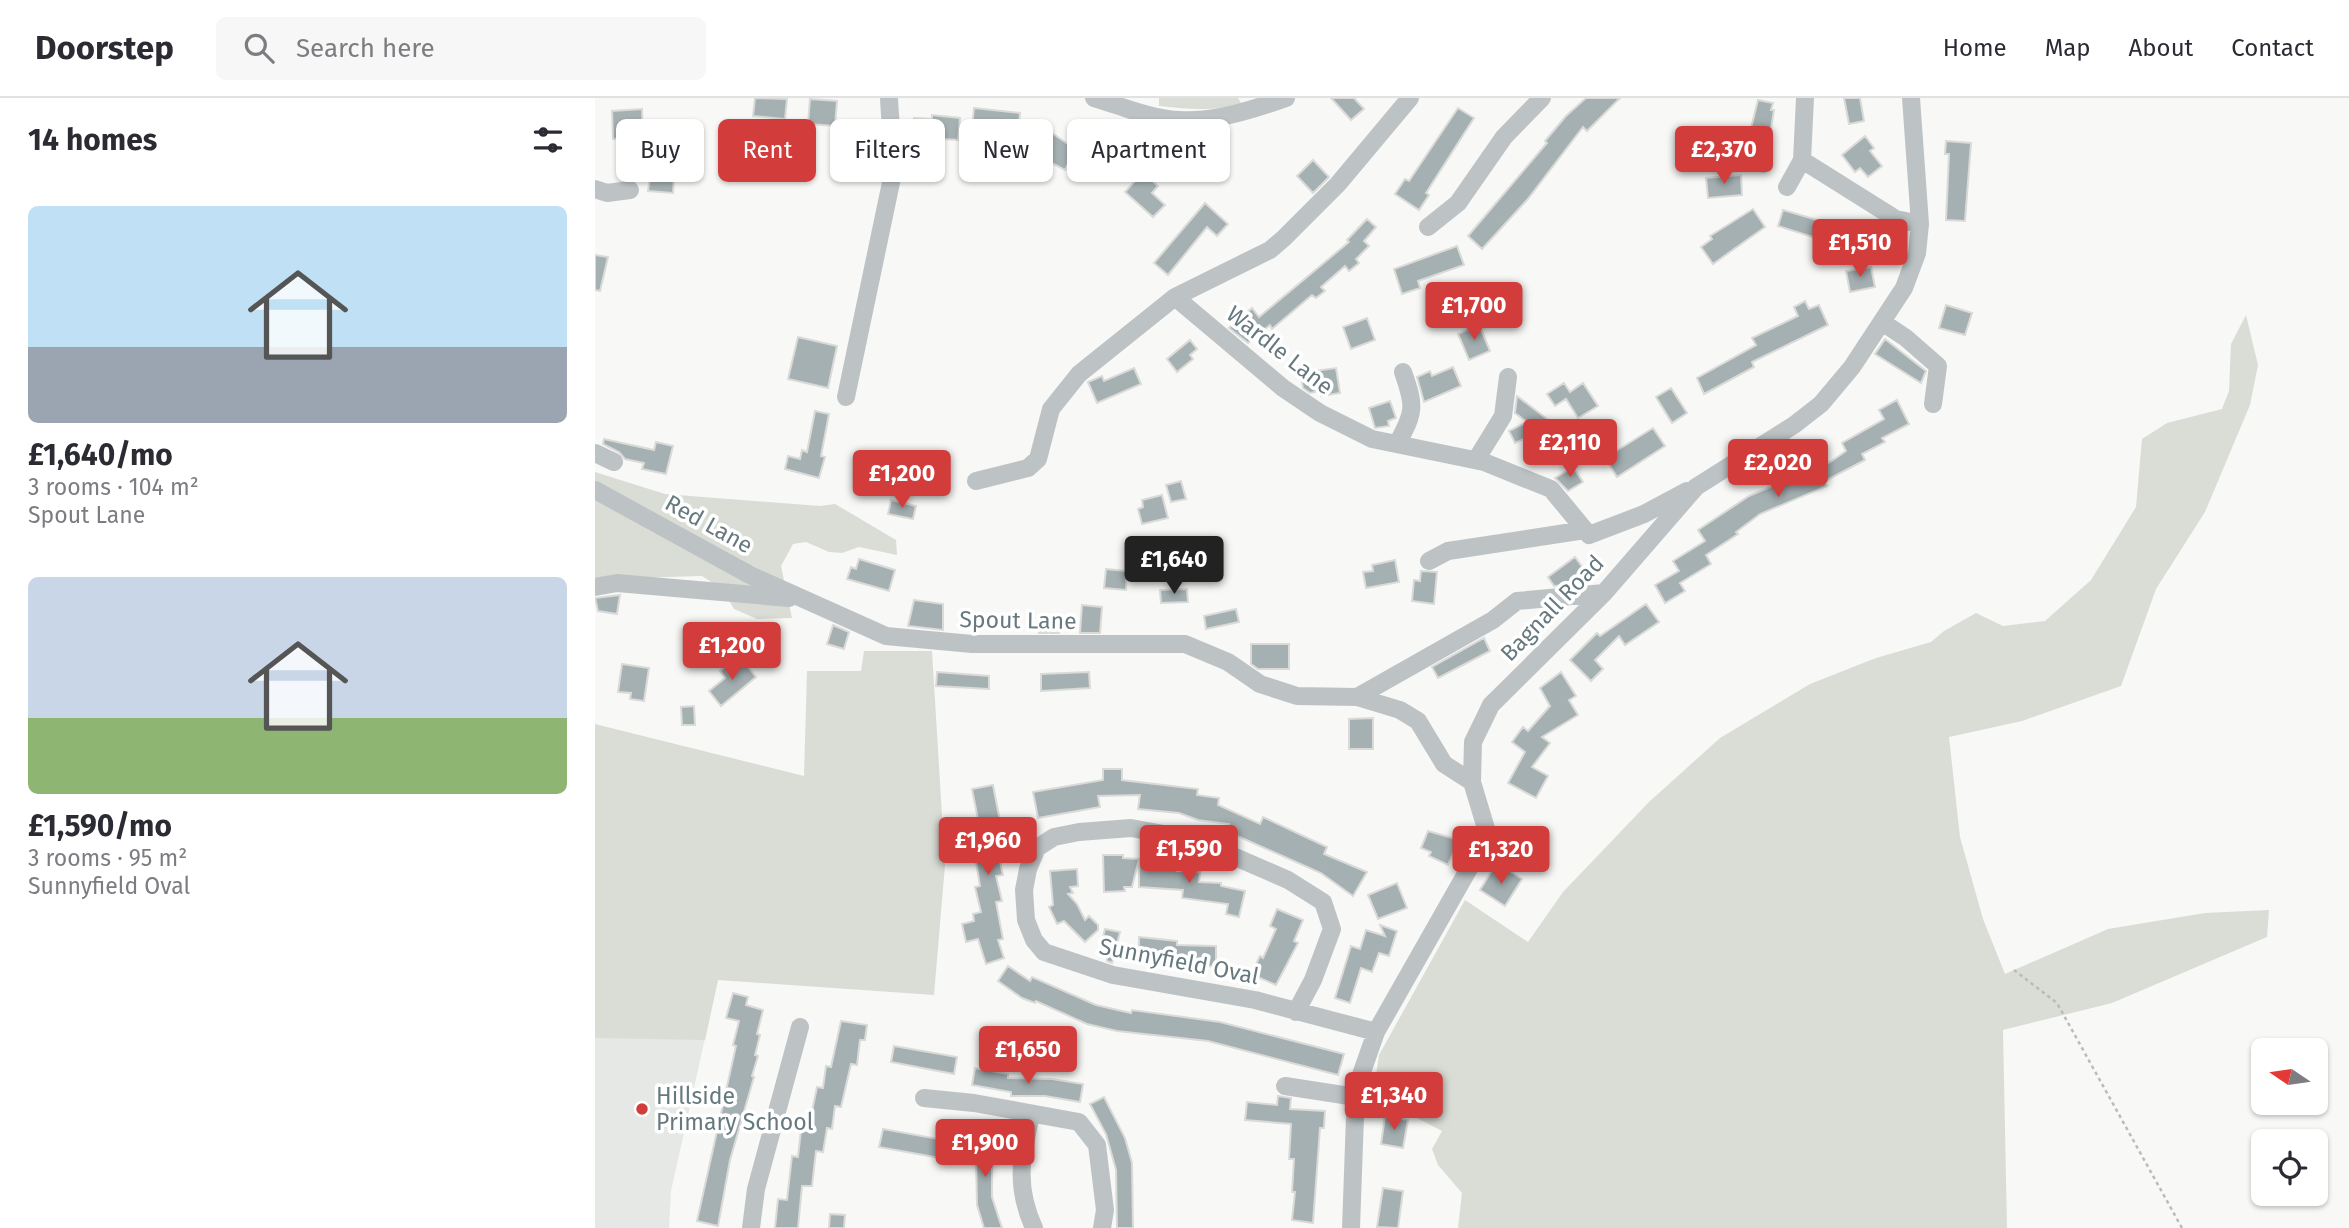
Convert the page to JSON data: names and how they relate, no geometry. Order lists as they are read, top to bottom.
{
  "streets": {
    "street": [
      "Wardle Lane",
      "Red Lane",
      "Bagnall Road",
      "Spout Lane",
      "Sunnyfield Oval"
    ]
  },
  "crossings": [
    ["Red Lane", "Spout Lane"],
    ["Bagnall Road", "Spout Lane"],
    ["Bagnall Road", "Sunnyfield Oval"]
  ],
  "places": ["Hillside Primary School"],
  "north": "left",
  "page": {
    "header": "Doorstep",
    "search": "Search here",
    "nav": [
      "Home",
      "Map",
      "About",
      "Contact"
    ],
    "heading": "14 homes",
    "chip": [
      "Buy",
      "Rent",
      "Filters",
      "New",
      "Apartment"
    ],
    "price": [
      "£2,370",
      "£1,510",
      "£1,700",
      "£2,110",
      "£2,020",
      "£1,200",
      "£1,640",
      "£1,200",
      "£1,960",
      "£1,590",
      "£1,320",
      "£1,650",
      "£1,340",
      "£1,900"
    ],
    "list": [
      {
        "name": "£1,640/mo",
        "note": "3 rooms · 104 m² · Spout Lane"
      },
      {
        "name": "£1,590/mo",
        "note": "3 rooms · 95 m² · Sunnyfield Oval"
      }
    ]
  }
}
